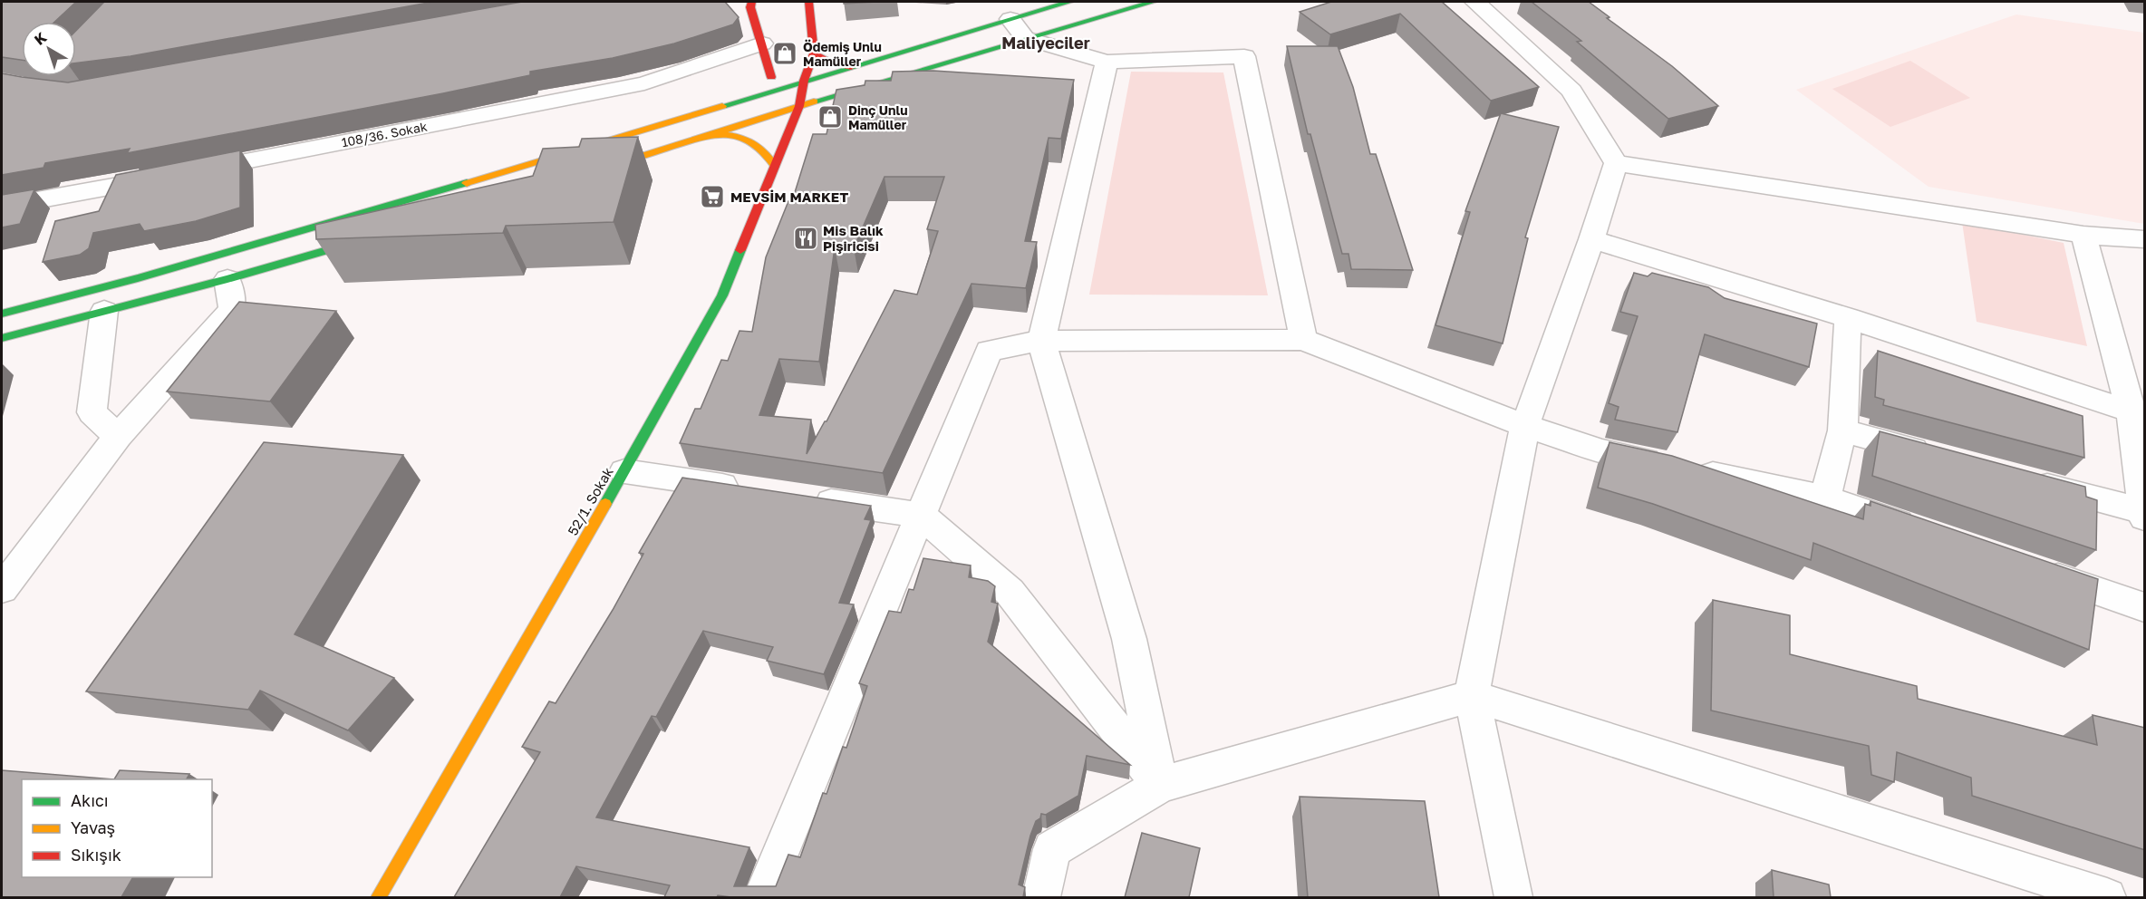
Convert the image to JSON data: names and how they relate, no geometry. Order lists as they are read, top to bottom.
{
  "streets": {
    "main road": ["52/1. Sokak"],
    "street": ["108/36. Sokak"]
  },
  "districts": ["Maliyeciler"],
  "places": {
    "shop": ["Ödemiş Unlu Mamüller", "Dinç Unlu Mamüller"],
    "supermarket": ["MEVSİM MARKET"],
    "restaurant": ["Mis Balık Pişiricisi"]
  },
  "legend": ["Akıcı", "Yavaş", "Sıkışık"],
  "north": "top left"
}
